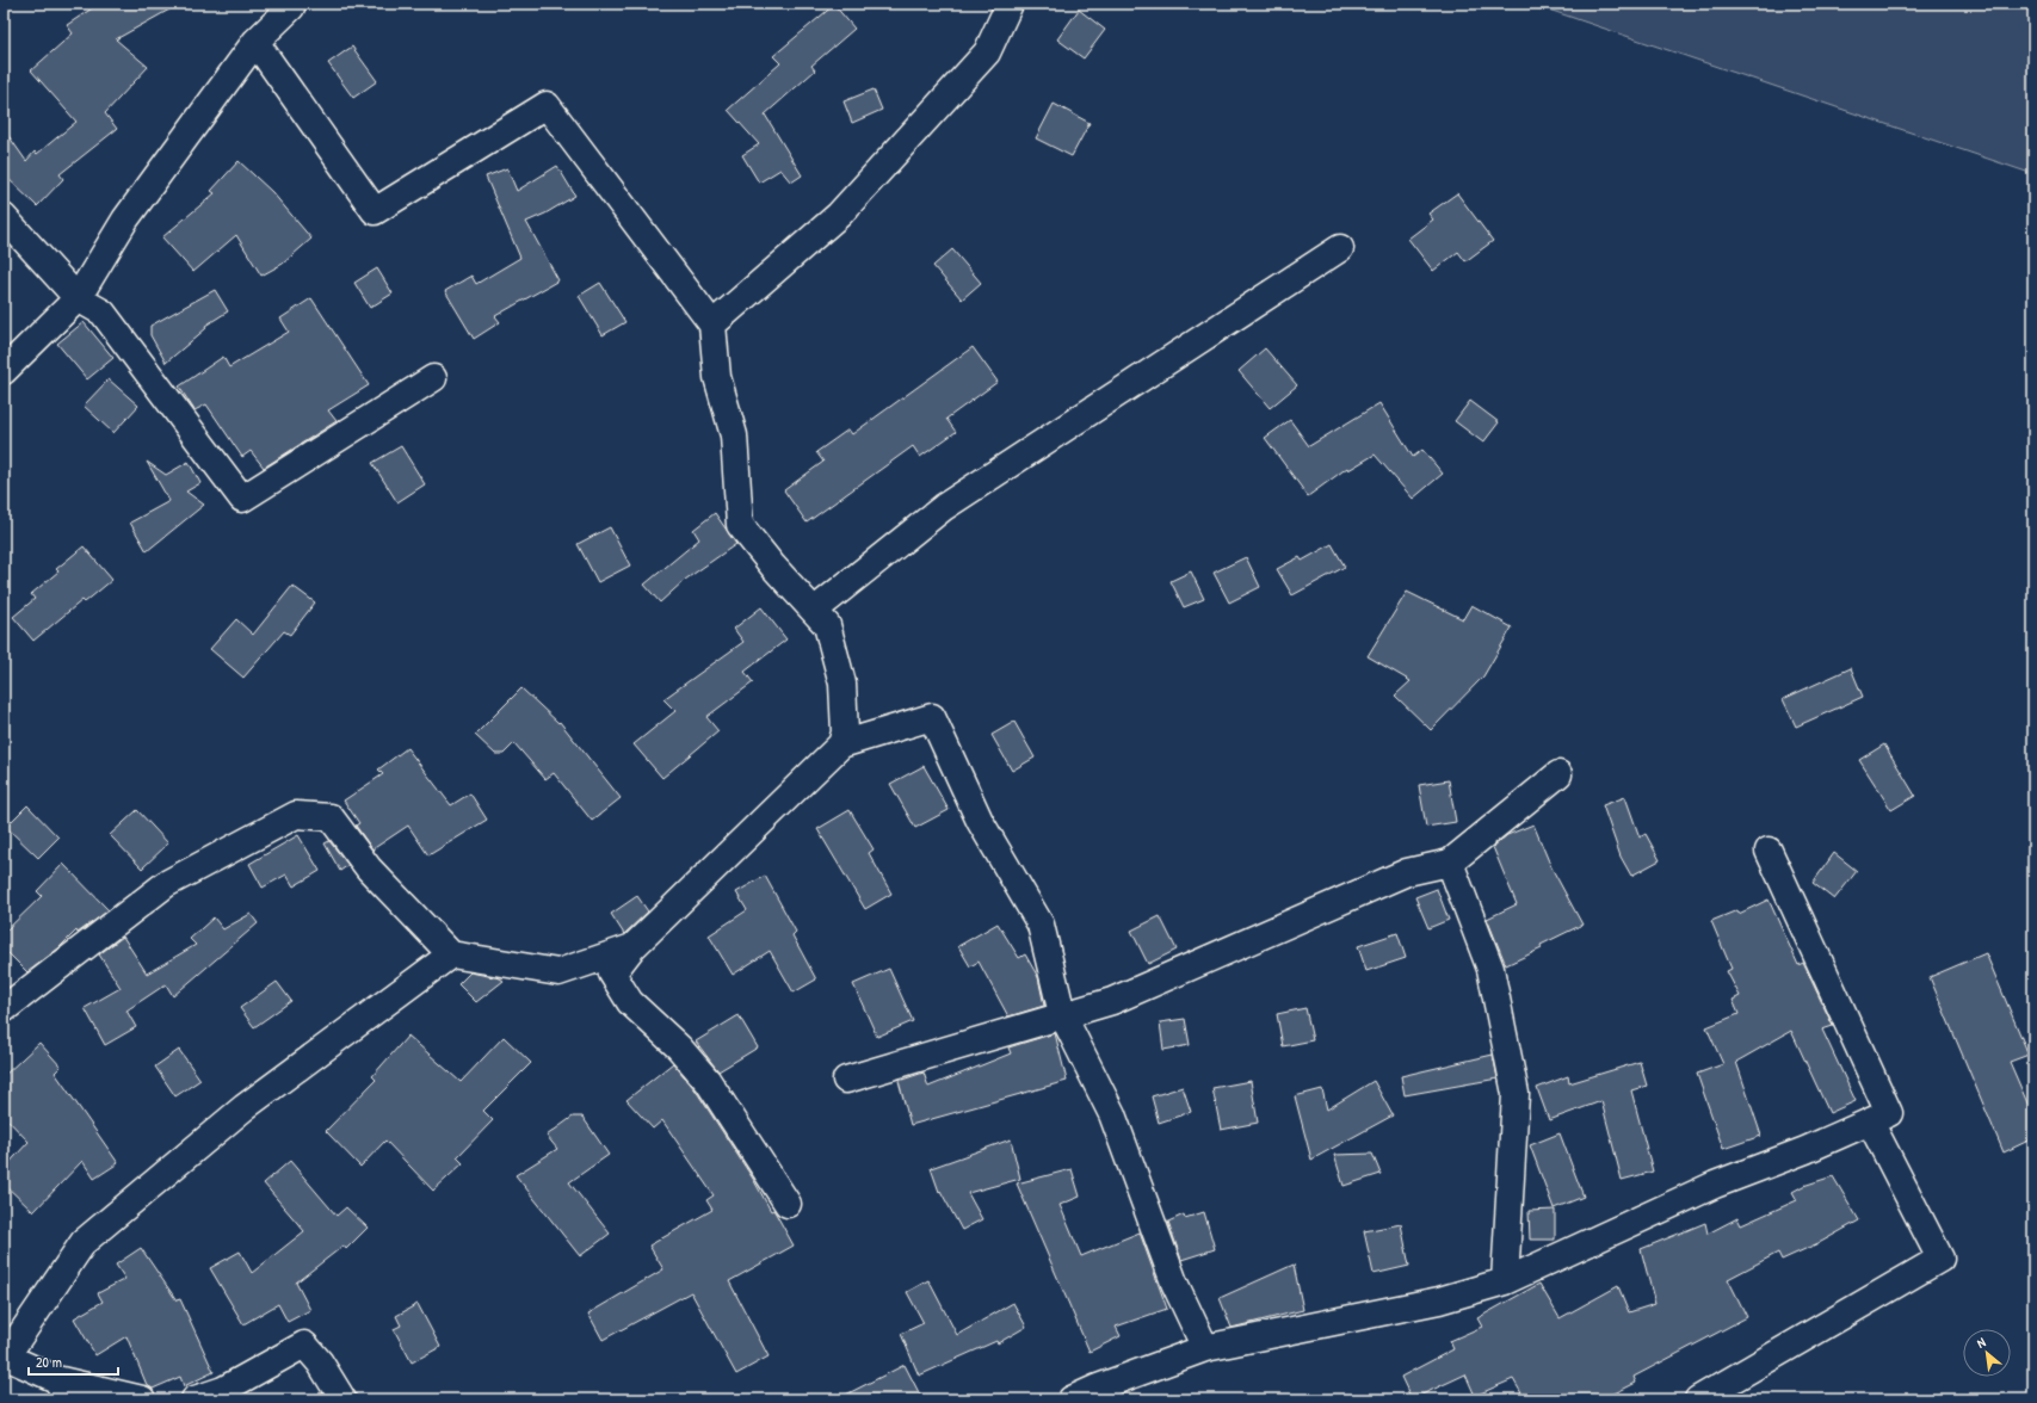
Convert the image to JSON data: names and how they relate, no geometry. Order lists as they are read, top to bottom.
{
  "scale_bar": "20 m",
  "north": "top left"
}
